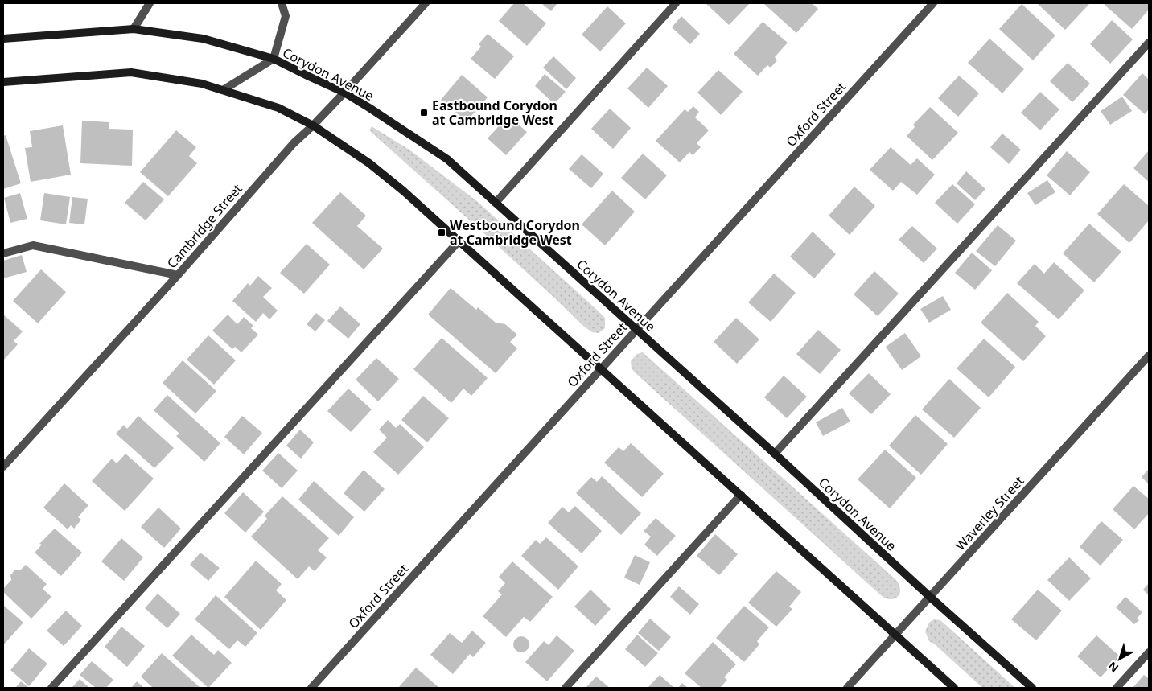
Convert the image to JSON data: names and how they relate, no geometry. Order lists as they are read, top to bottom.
{
  "streets": {
    "main road": ["Corydon Avenue"],
    "street": ["Oxford Street", "Cambridge Street", "Waverley Street"]
  },
  "crossings": [
    ["Corydon Avenue", "Oxford Street"],
    ["Corydon Avenue", "Cambridge Street"],
    ["Corydon Avenue", "Waverley Street"]
  ],
  "places": {
    "transit": ["Eastbound Corydon at Cambridge West", "Westbound Corydon at Cambridge West"]
  },
  "north": "bottom left"
}
